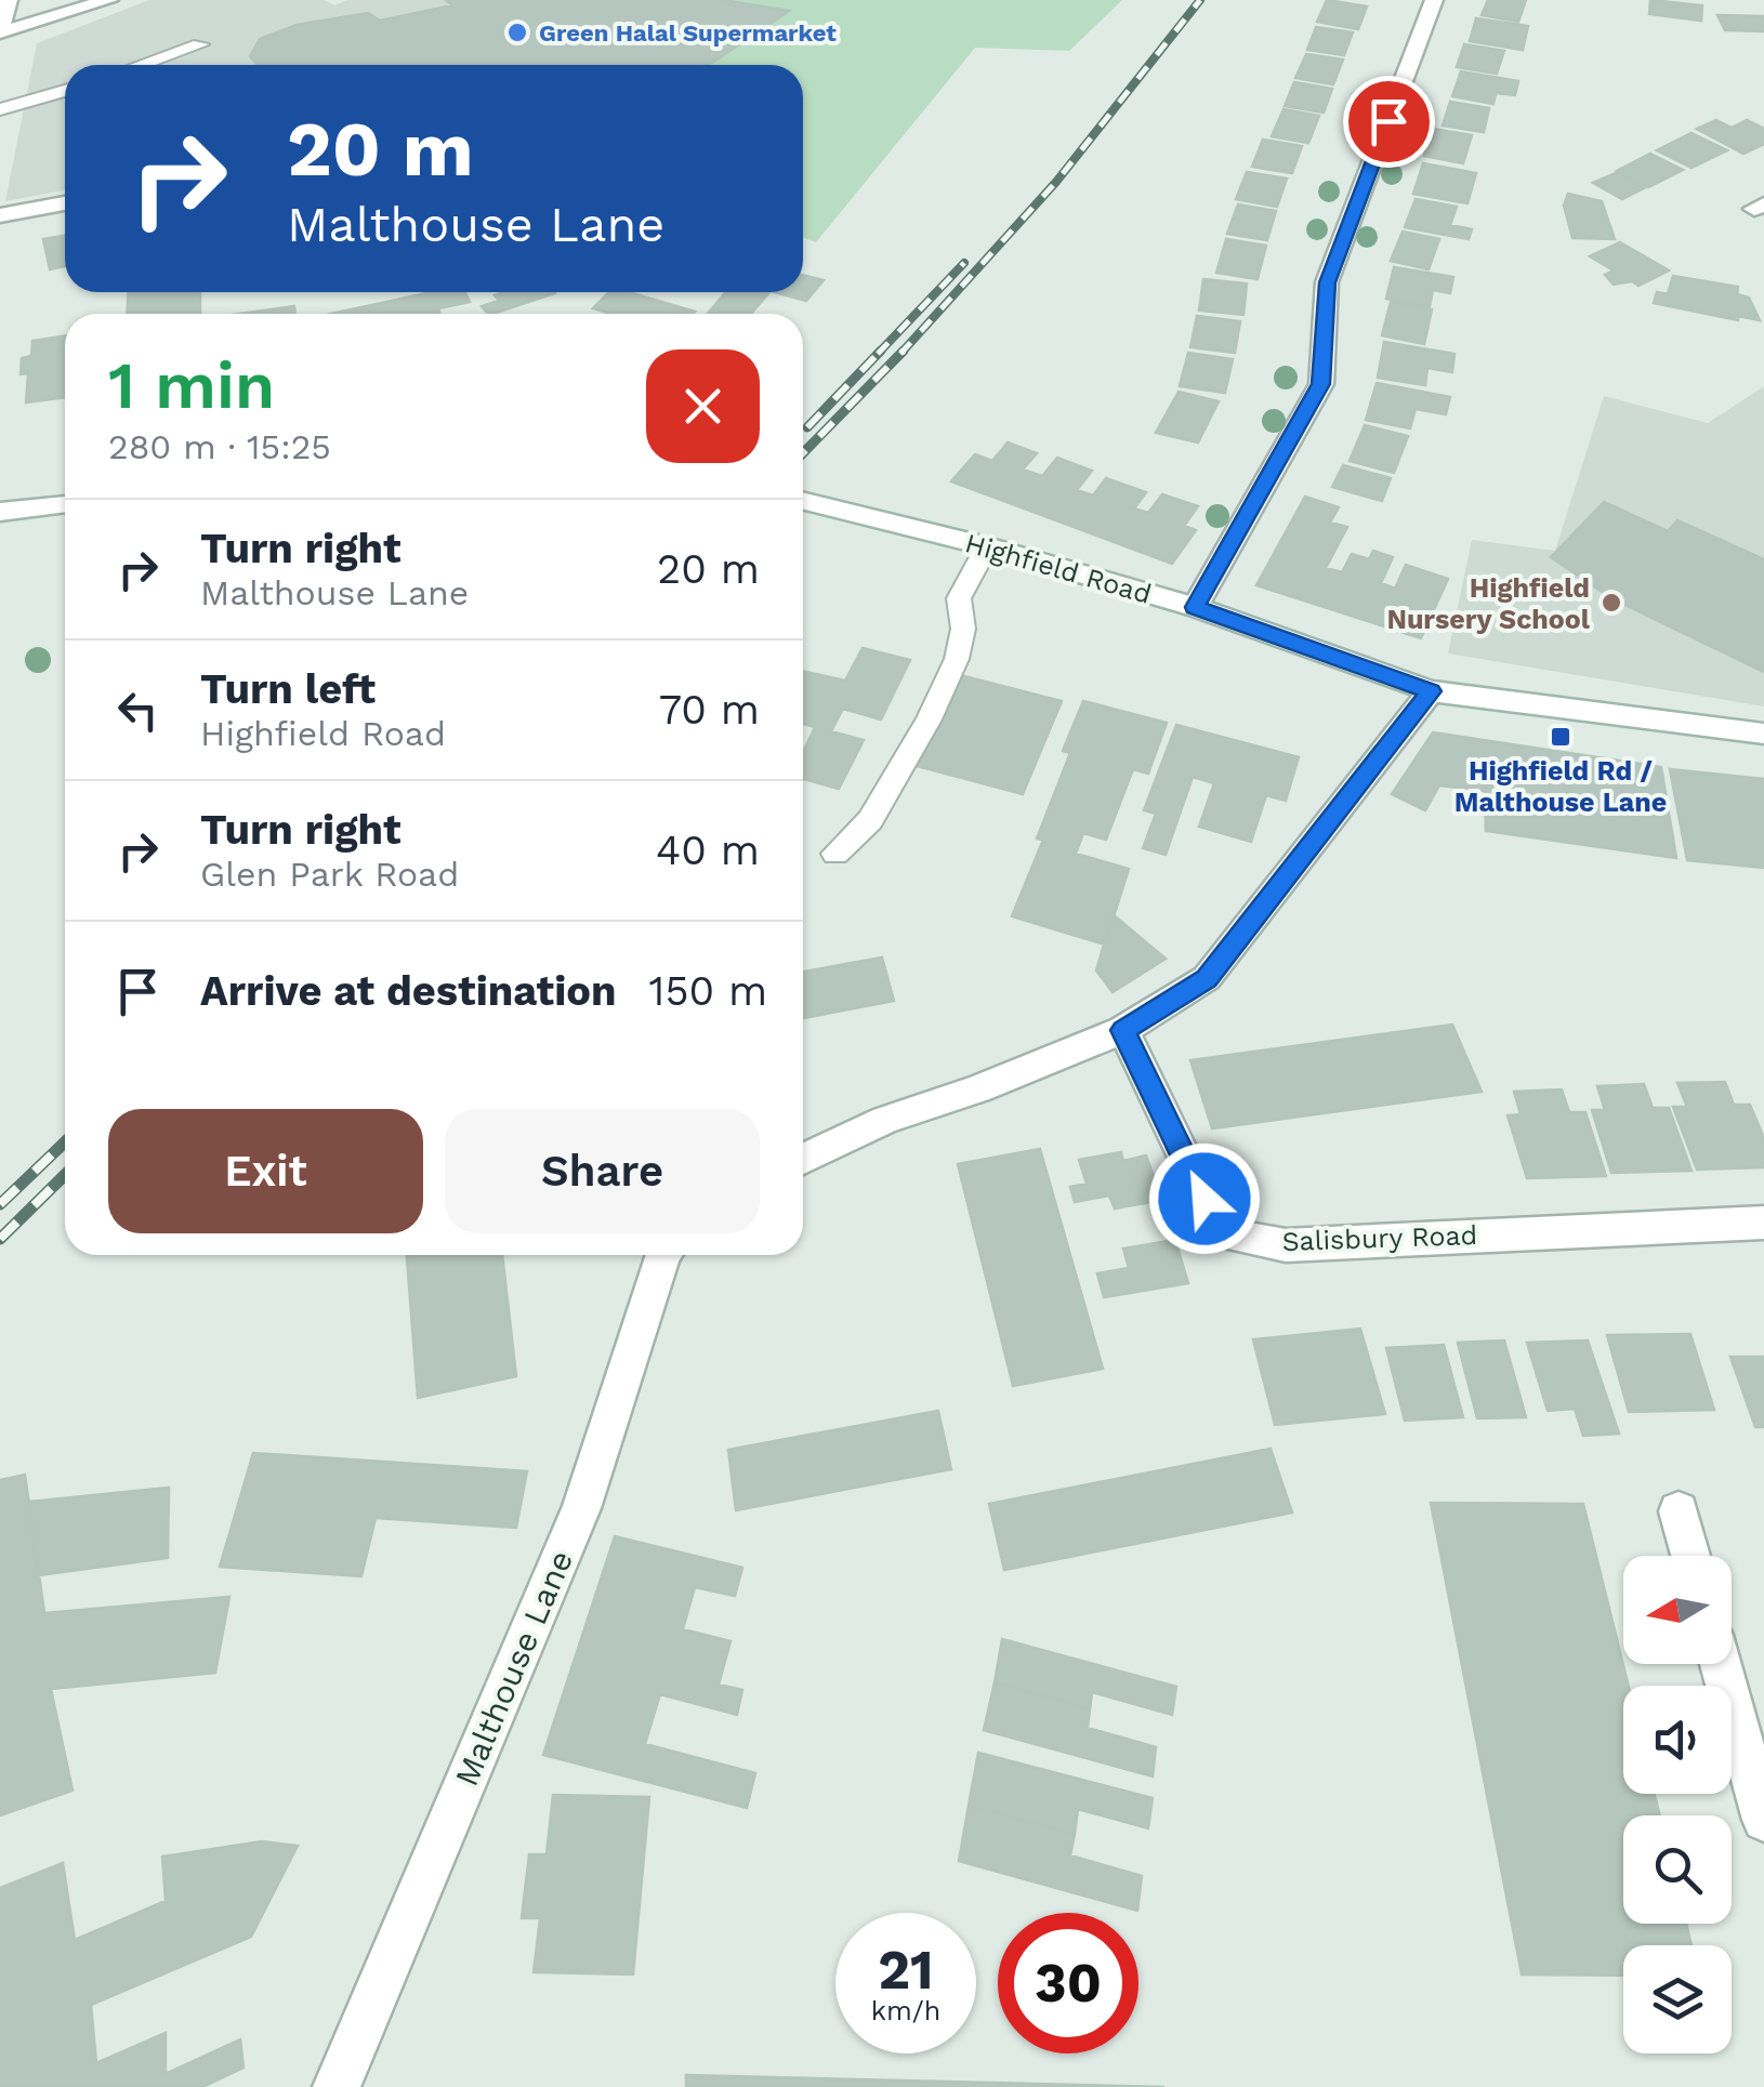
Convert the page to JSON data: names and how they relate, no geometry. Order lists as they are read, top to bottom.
{
  "streets": {
    "street": ["Highfield Road", "Salisbury Road", "Malthouse Lane"]
  },
  "places": {
    "other": ["Green Halal Supermarket", "Highfield Nursery School"],
    "transit": ["Highfield Rd / Malthouse Lane"]
  },
  "north": "left",
  "page": {
    "turn": ["20 m", "Malthouse Lane"],
    "heading": ["1 min", "280 m · 15:25"],
    "list": [
      {
        "name": "Turn right",
        "note": "Malthouse Lane",
        "value": "20 m"
      },
      {
        "name": "Turn left",
        "note": "Highfield Road",
        "value": "70 m"
      },
      {
        "name": "Turn right",
        "note": "Glen Park Road",
        "value": "40 m"
      },
      {
        "name": "Arrive at destination",
        "value": "150 m"
      }
    ],
    "buttons": ["Exit", "Share"],
    "speed": "21 km/h",
    "limit": "30"
  }
}
